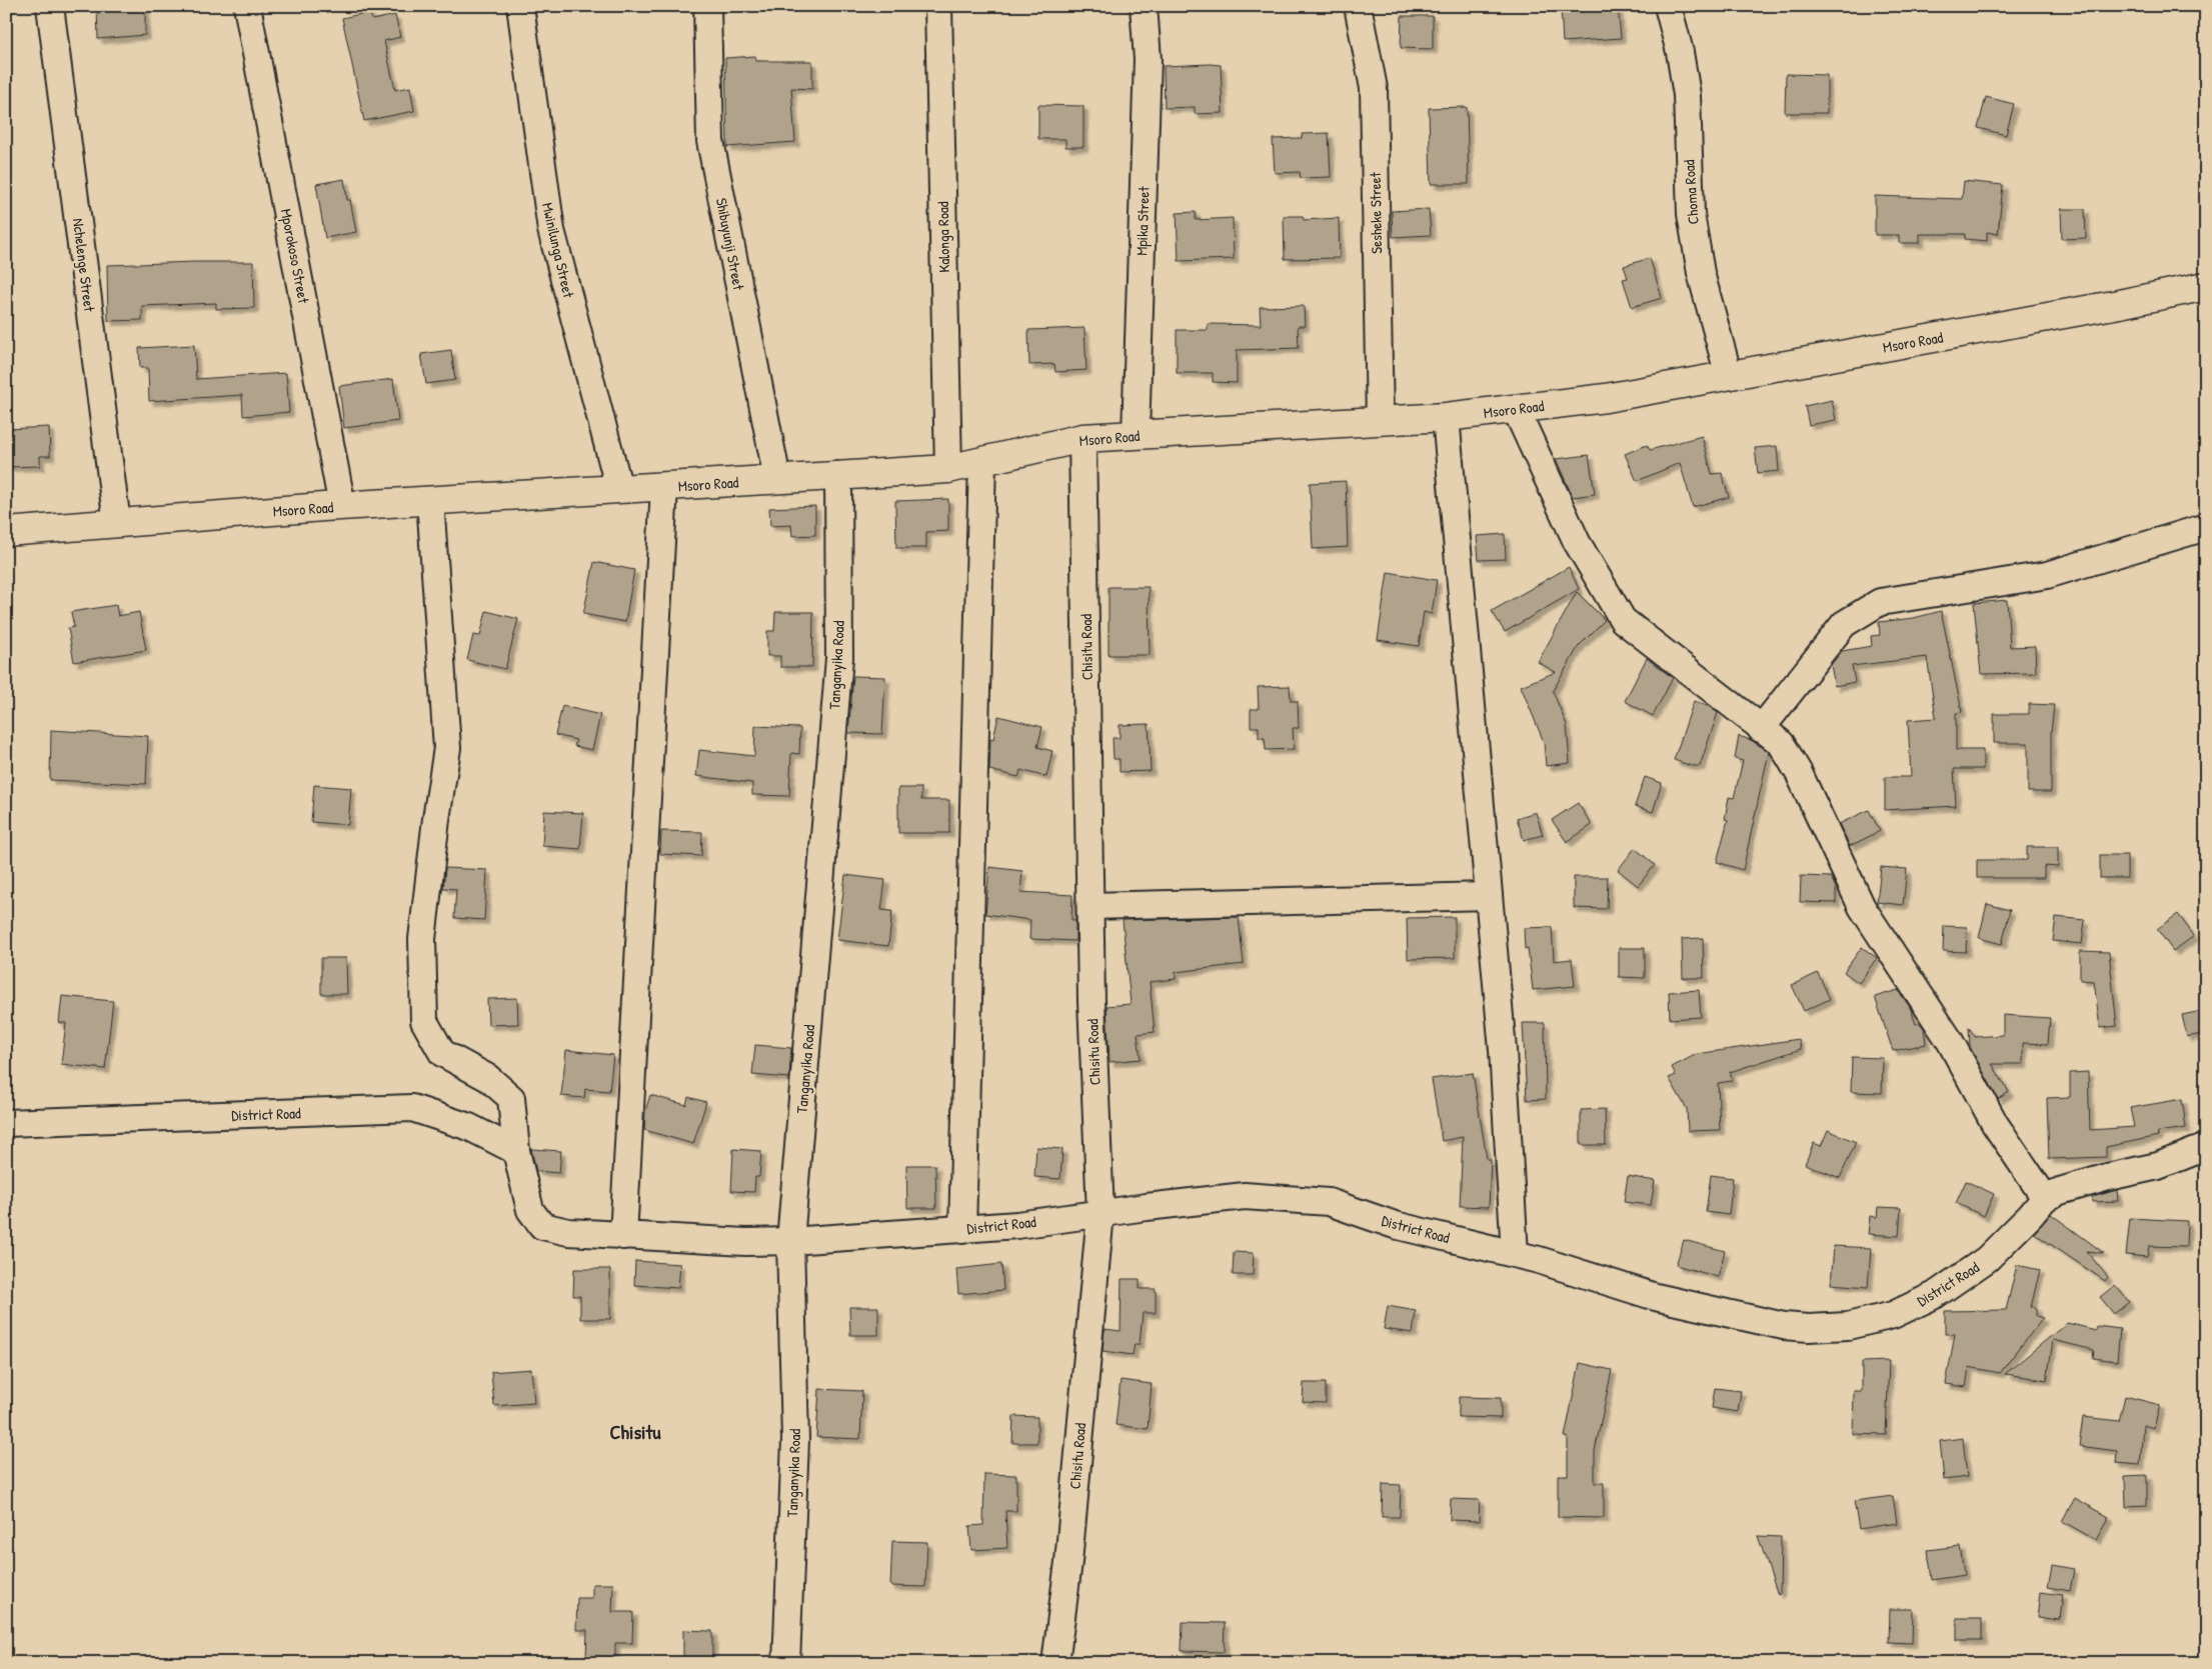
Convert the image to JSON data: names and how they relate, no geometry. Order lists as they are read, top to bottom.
{
  "streets": {
    "street": [
      "Choma Road",
      "Sesheke Street",
      "Mpika Street",
      "Kalonga Road",
      "Shibuyunji Street",
      "Mwinilunga Street",
      "Mporokoso Street",
      "Nchelenge Street",
      "Msoro Road",
      "Chisitu Road",
      "Tanganyika Road",
      "District Road"
    ]
  },
  "crossings": [
    ["Choma Road", "Msoro Road"],
    ["Sesheke Street", "Msoro Road"],
    ["Mpika Street", "Msoro Road"],
    ["Kalonga Road", "Msoro Road"],
    ["Shibuyunji Street", "Msoro Road"],
    ["Mwinilunga Street", "Msoro Road"],
    ["Mporokoso Street", "Msoro Road"],
    ["Nchelenge Street", "Msoro Road"],
    ["Msoro Road", "Chisitu Road"],
    ["Msoro Road", "Tanganyika Road"],
    ["Msoro Road", "District Road"],
    ["Chisitu Road", "District Road"],
    ["Tanganyika Road", "District Road"]
  ],
  "districts": ["Chisitu"]
}
